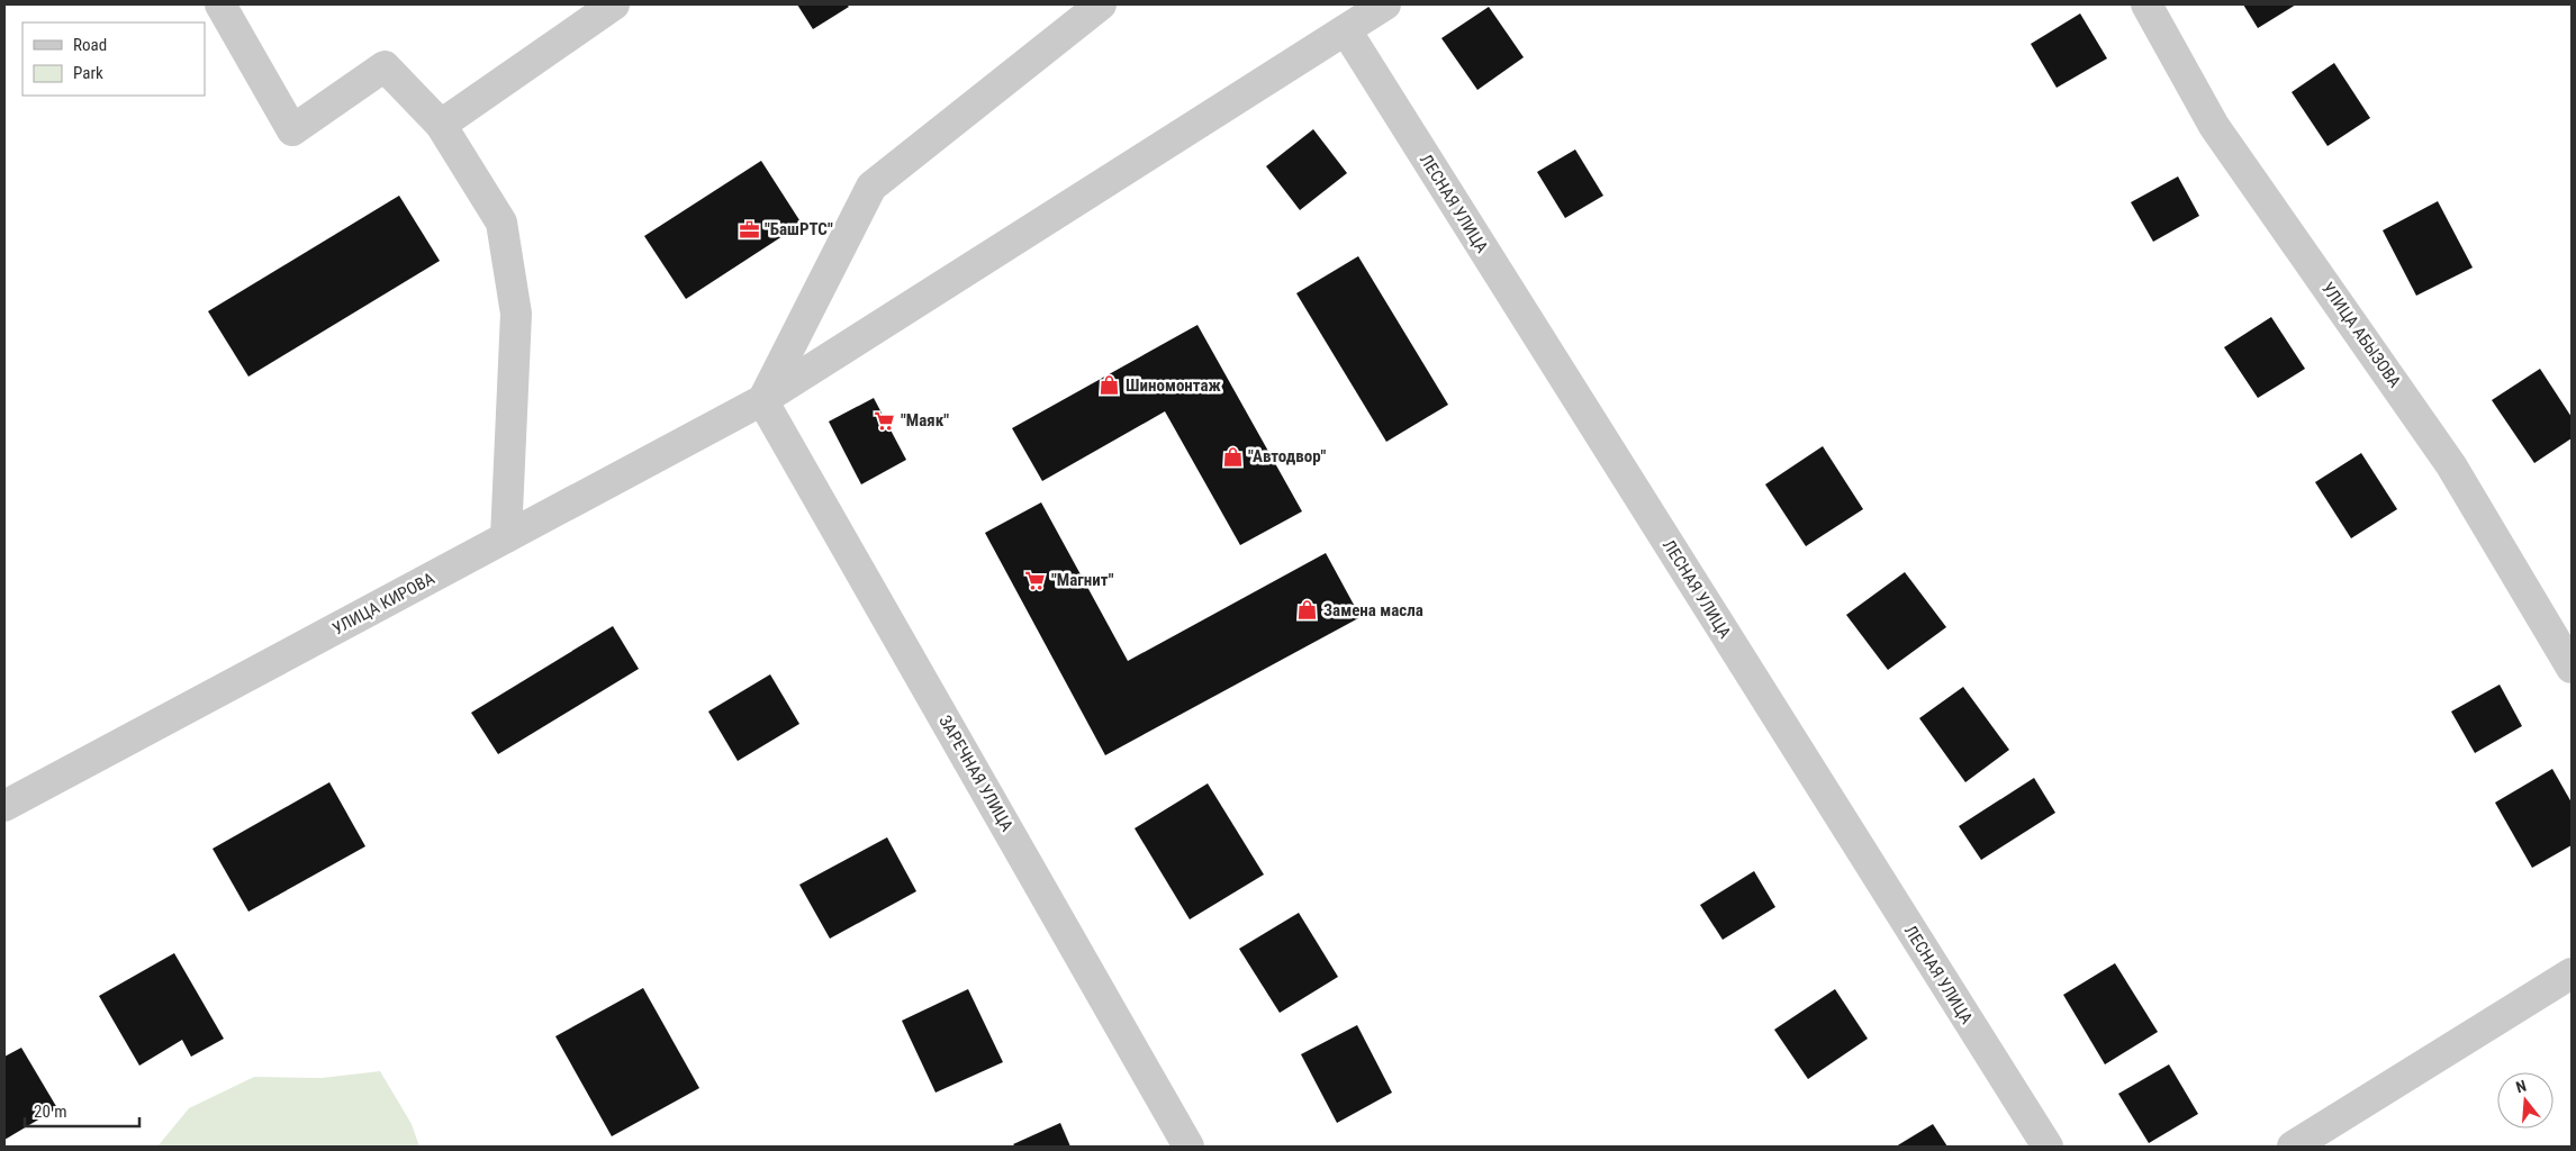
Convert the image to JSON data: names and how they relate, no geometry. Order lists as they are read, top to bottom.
{
  "streets": {
    "street": [
      "ЛЕСНАЯ УЛИЦА",
      "УЛИЦА АБЫЗОВА",
      "УЛИЦА КИРОВА",
      "ЗАРЕЧНАЯ УЛИЦА"
    ]
  },
  "crossings": [
    ["ЛЕСНАЯ УЛИЦА", "УЛИЦА КИРОВА"],
    ["УЛИЦА КИРОВА", "ЗАРЕЧНАЯ УЛИЦА"]
  ],
  "places": {
    "office": ["\"БашРТС\""],
    "shop": ["Шиномонтаж", "\"Автодвор\"", "Замена масла"],
    "supermarket": ["\"Маяк\"", "\"Магнит\""]
  },
  "legend": ["Road", "Park"],
  "scale_bar": "20 m",
  "north": "top"
}
